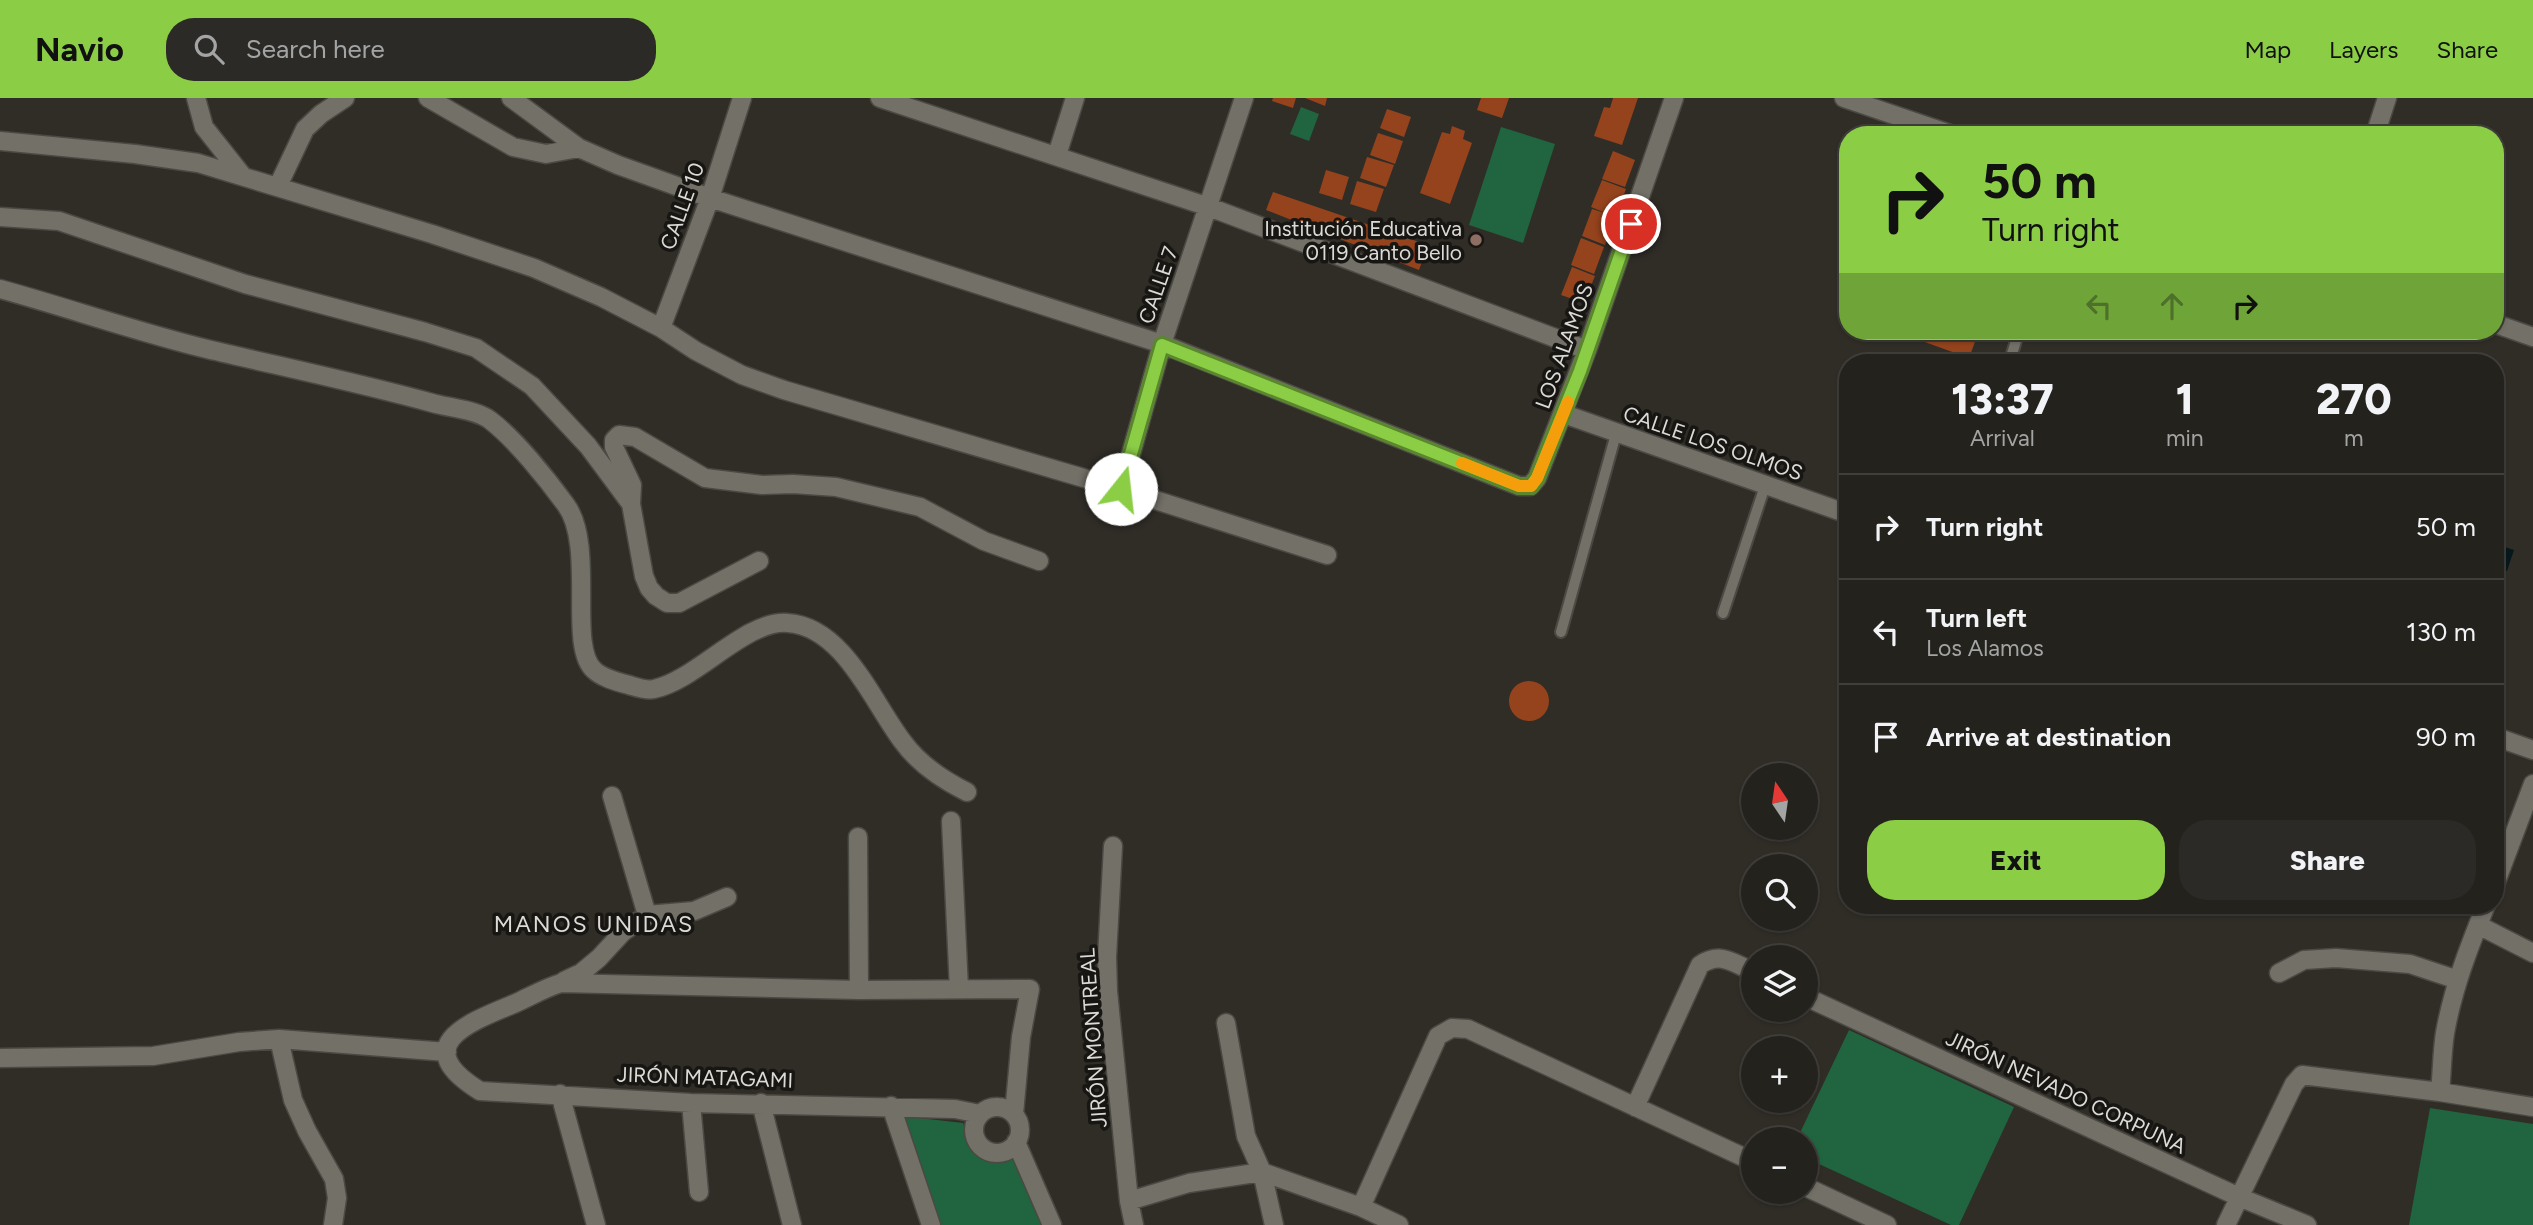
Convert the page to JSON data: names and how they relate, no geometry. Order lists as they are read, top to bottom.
{
  "streets": {
    "street": [
      "CALLE 10",
      "CALLE 7",
      "LOS ALAMOS",
      "CALLE LOS OLMOS",
      "JIRÓN MONTREAL",
      "JIRÓN MATAGAMI",
      "JIRÓN NEVADO CORPUNA"
    ]
  },
  "crossings": [
    ["CALLE 7", "LOS ALAMOS"],
    ["LOS ALAMOS", "CALLE LOS OLMOS"]
  ],
  "districts": ["MANOS UNIDAS"],
  "places": ["Institución Educativa 0119 Canto Bello"],
  "north": "top",
  "page": {
    "header": "Navio",
    "search": "Search here",
    "nav": ["Map", "Layers", "Share"],
    "turn": ["50 m", "Turn right"],
    "eta": [
      "13:37",
      "Arrival",
      "1",
      "min",
      "270",
      "m"
    ],
    "list": [
      {
        "name": "Turn right",
        "value": "50 m"
      },
      {
        "name": "Turn left",
        "note": "Los Alamos",
        "value": "130 m"
      },
      {
        "name": "Arrive at destination",
        "value": "90 m"
      }
    ],
    "map_buttons": ["+", "−"],
    "buttons": ["Exit", "Share"]
  }
}
